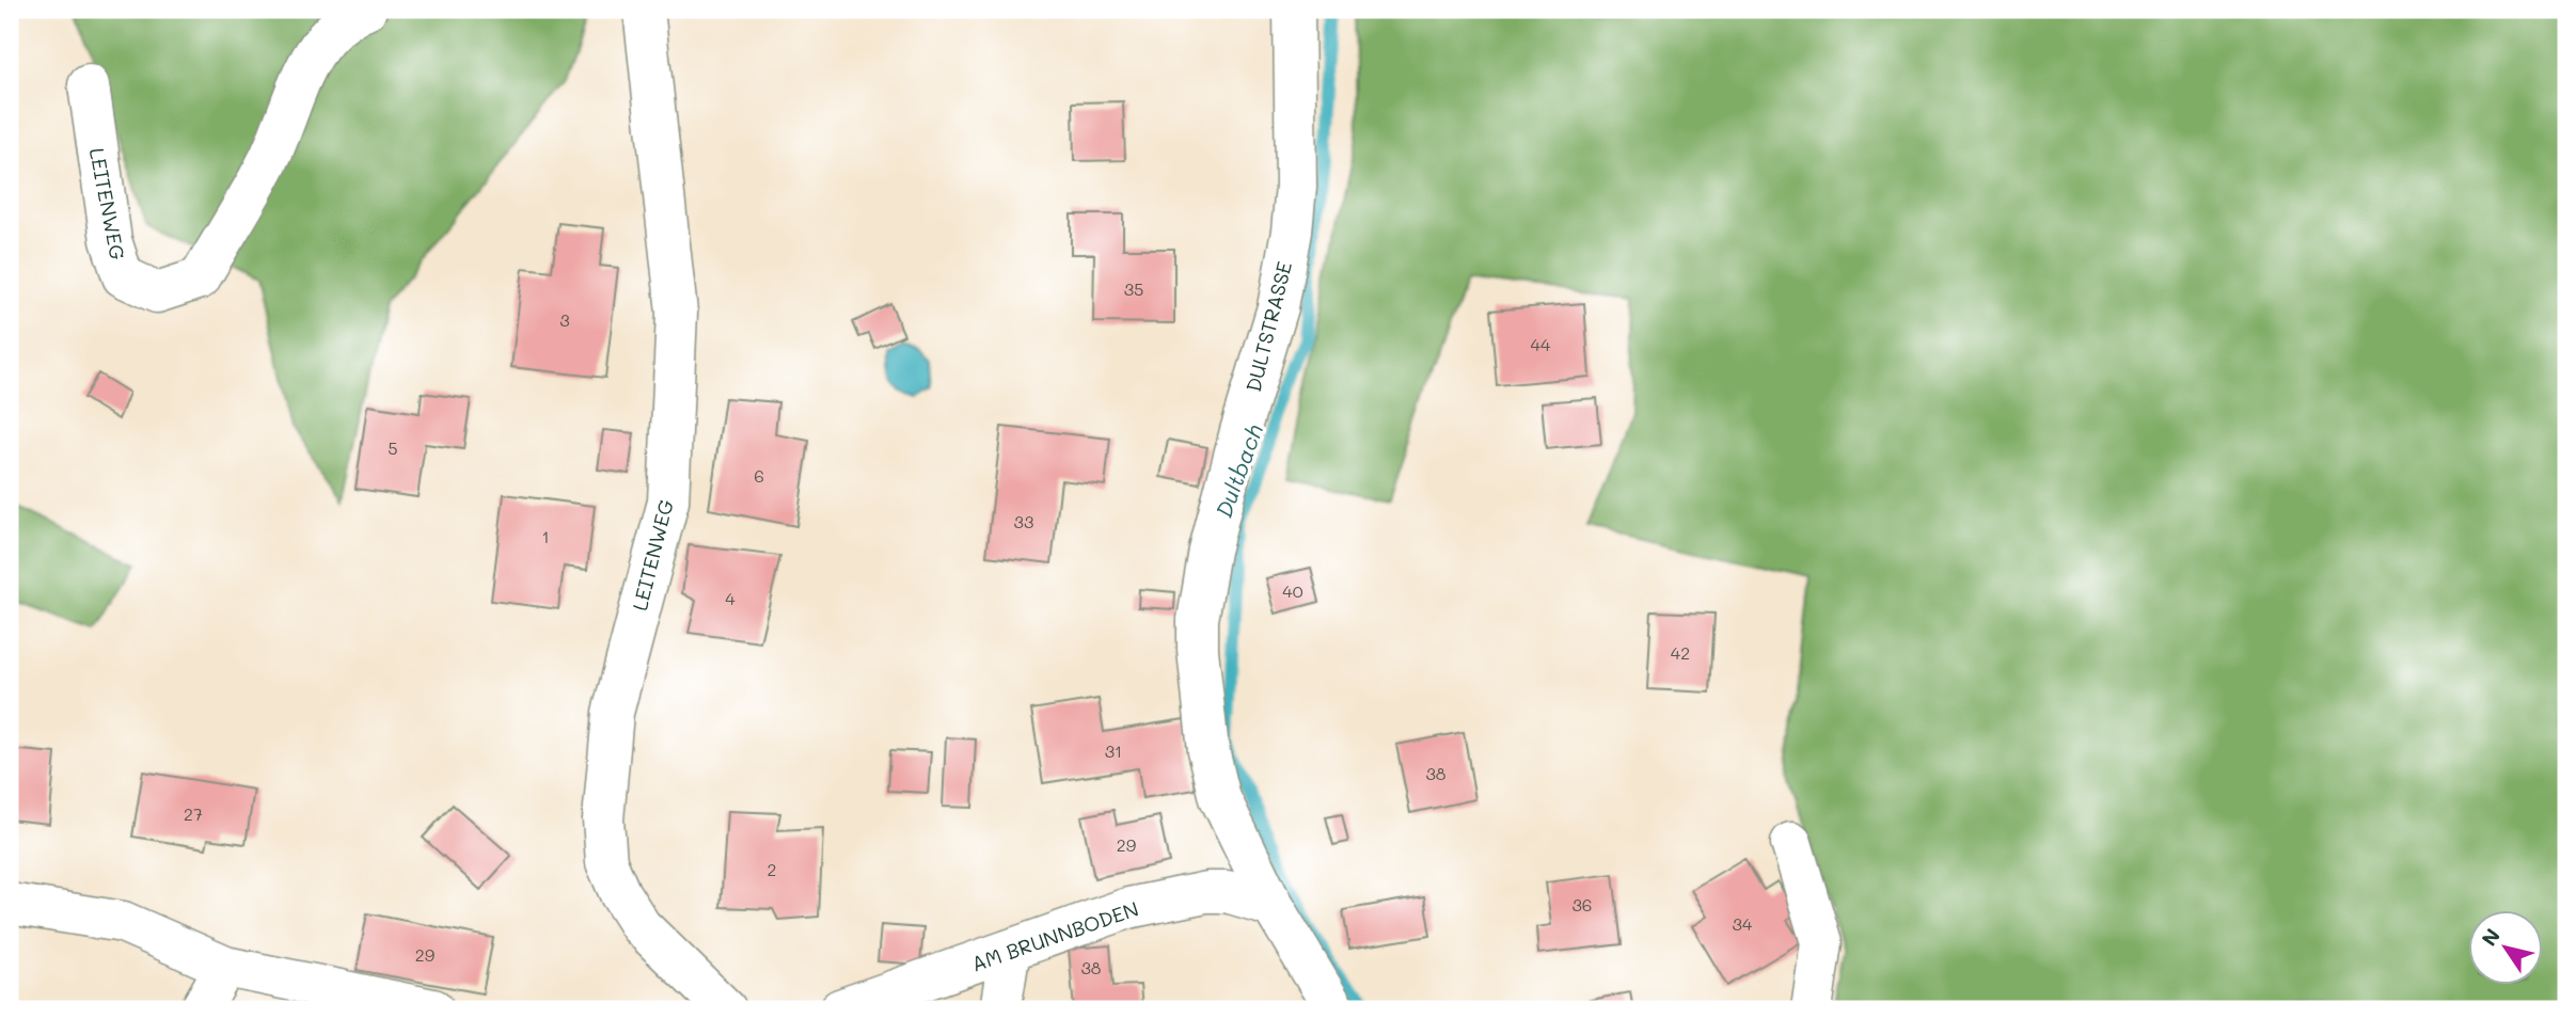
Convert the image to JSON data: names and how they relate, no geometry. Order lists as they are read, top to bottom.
{
  "streets": {
    "street": ["LEITENWEG", "DULTSTRASSE", "AM BRUNNBODEN"]
  },
  "crossings": [
    ["DULTSTRASSE", "AM BRUNNBODEN"]
  ],
  "water": ["Dultbach"],
  "house_numbers": [
    "35",
    "3",
    "44",
    "5",
    "6",
    "33",
    "1",
    "40",
    "4",
    "42",
    "31",
    "38",
    "27",
    "29",
    "2",
    "36",
    "34",
    "29",
    "38"
  ],
  "north": "top left"
}
